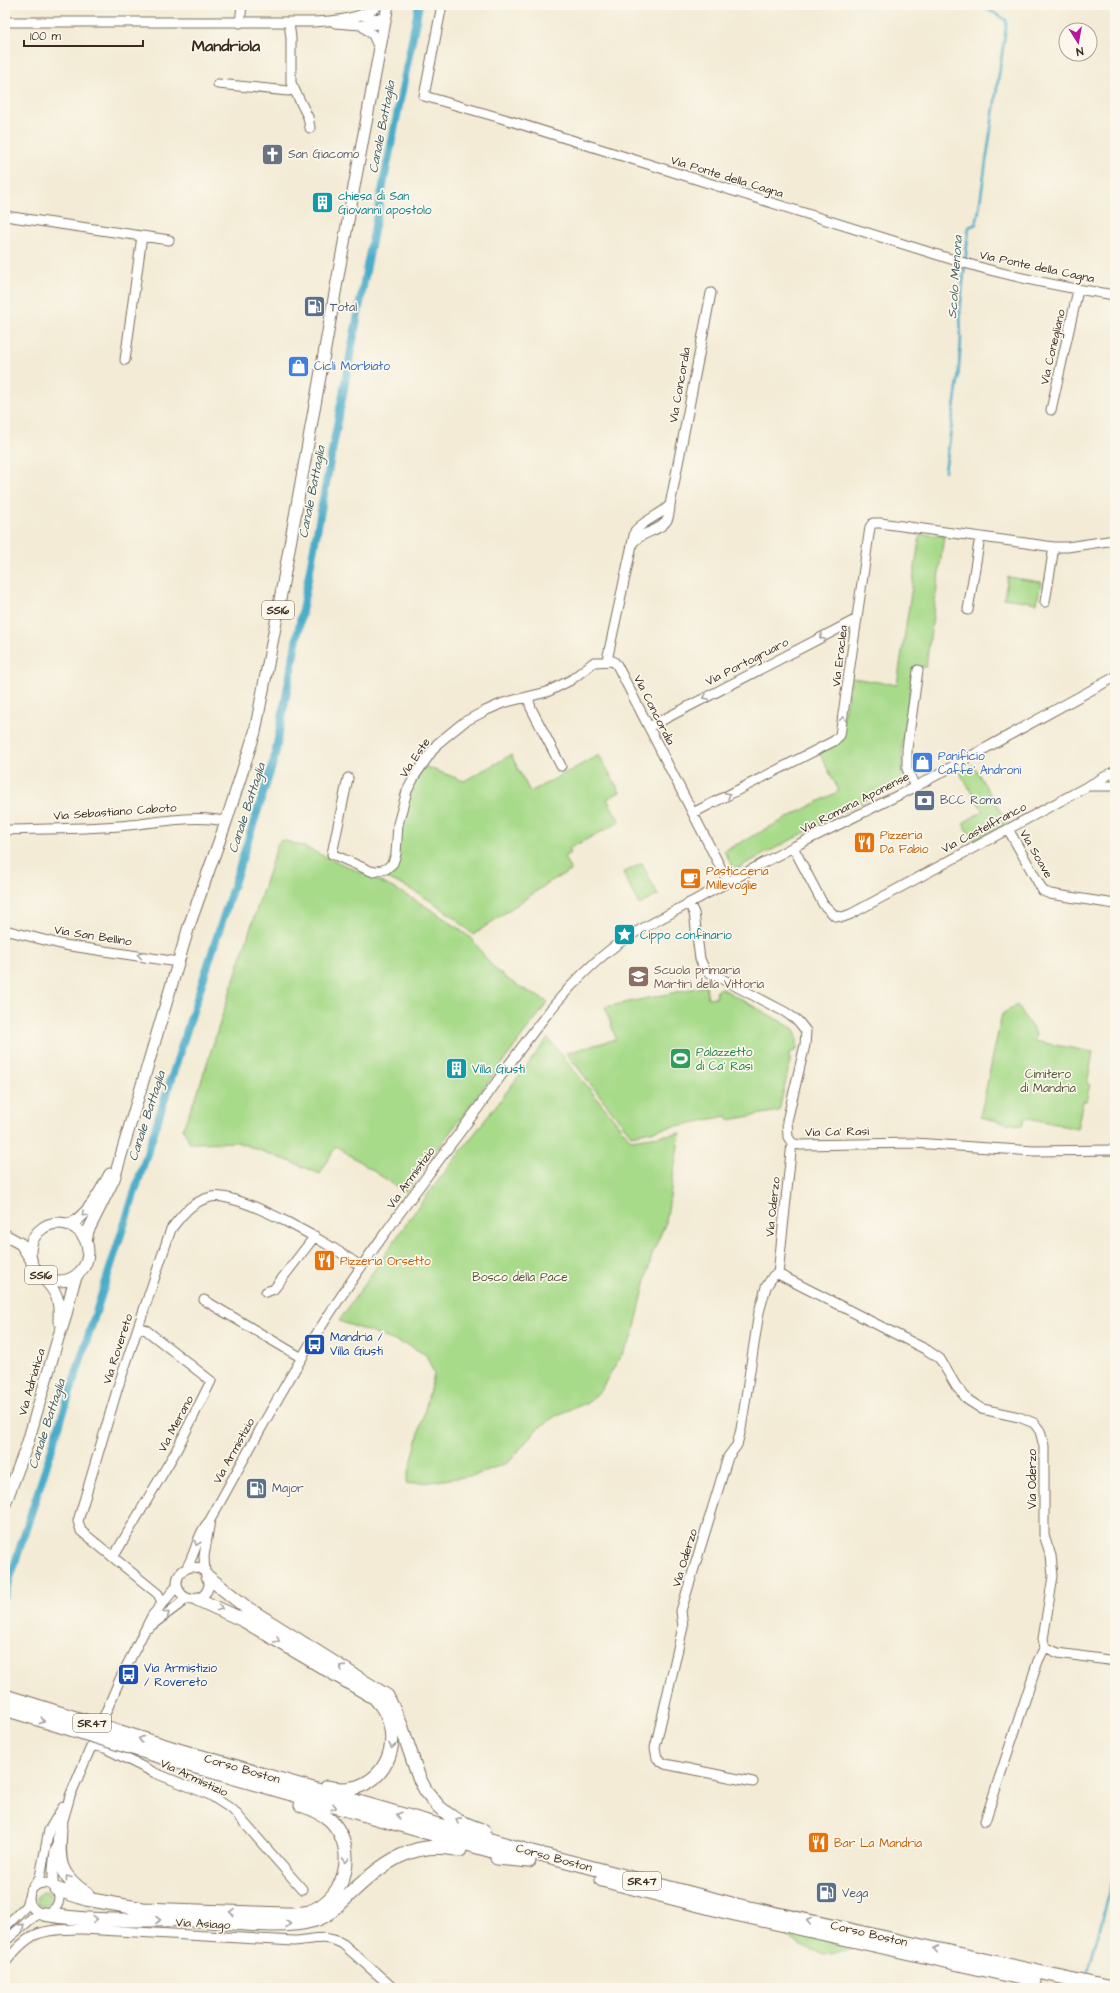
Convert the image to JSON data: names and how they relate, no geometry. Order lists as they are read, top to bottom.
{
  "streets": {
    "highway": ["SR47", "Corso Boston"],
    "main road": ["SS16", "Via Adriatica"],
    "street": [
      "Via Ponte della Cagna",
      "Via Conegliano",
      "Via Concordia",
      "Via Eraclea",
      "Via Portogruaro",
      "Via Este",
      "Via Romana Aponense",
      "Via Sebastiano Caboto",
      "Via Castelfranco",
      "Via Soave",
      "Via San Bellino",
      "Via Ca' Rasi",
      "Via Armistizio",
      "Via Oderzo",
      "Via Rovereto",
      "Via Merano",
      "Via Asiago"
    ]
  },
  "crossings": [
    ["Via Ponte della Cagna", "Via Conegliano"],
    ["Via Concordia", "Via Eraclea"],
    ["Via Concordia", "Via Portogruaro"],
    ["Via Concordia", "Via Este"],
    ["Via Concordia", "Via Romana Aponense"],
    ["SS16", "Via Sebastiano Caboto"],
    ["SS16", "Via San Bellino"],
    ["SS16", "Via Adriatica"],
    ["Via Eraclea", "Via Portogruaro"],
    ["Via Romana Aponense", "Via Castelfranco"],
    ["Via Romana Aponense", "Via Ca' Rasi"],
    ["Via Romana Aponense", "Via Armistizio"],
    ["Via Castelfranco", "Via Soave"],
    ["Via Ca' Rasi", "Via Armistizio"],
    ["Via Ca' Rasi", "Via Oderzo"],
    ["Via Armistizio", "Via Rovereto"],
    ["Via Rovereto", "Via Merano"]
  ],
  "one_way": ["Via Eraclea", "Via Portogruaro", "Via San Bellino"],
  "districts": ["Mandriola"],
  "water": ["Canale Battaglia", "Scolo Menona"],
  "parks": ["Cimitero di Mandria", "Bosco della Pace"],
  "places": {
    "church": ["San Giacomo"],
    "building": ["chiesa di San Giovanni apostolo", "Villa Giusti"],
    "fuel station": ["Total", "Major", "Vega"],
    "shop": ["Cicli Morbiato", "Panificio Caffe' Androni"],
    "bank": ["BCC Roma"],
    "restaurant": ["Pizzeria Da Fabio", "Pizzeria Orsetto", "Bar La Mandria"],
    "cafe": ["Pasticceria Millevoglie"],
    "place": ["Cippo confinario"],
    "school or university": ["Scuola primaria Martiri della Vittoria"],
    "sports": ["Palazzetto di Ca' Rasi"],
    "bus stop": ["Mandria / Villa Giusti", "Via Armistizio / Rovereto"]
  },
  "scale_bar": "100 m",
  "north": "bottom"
}
